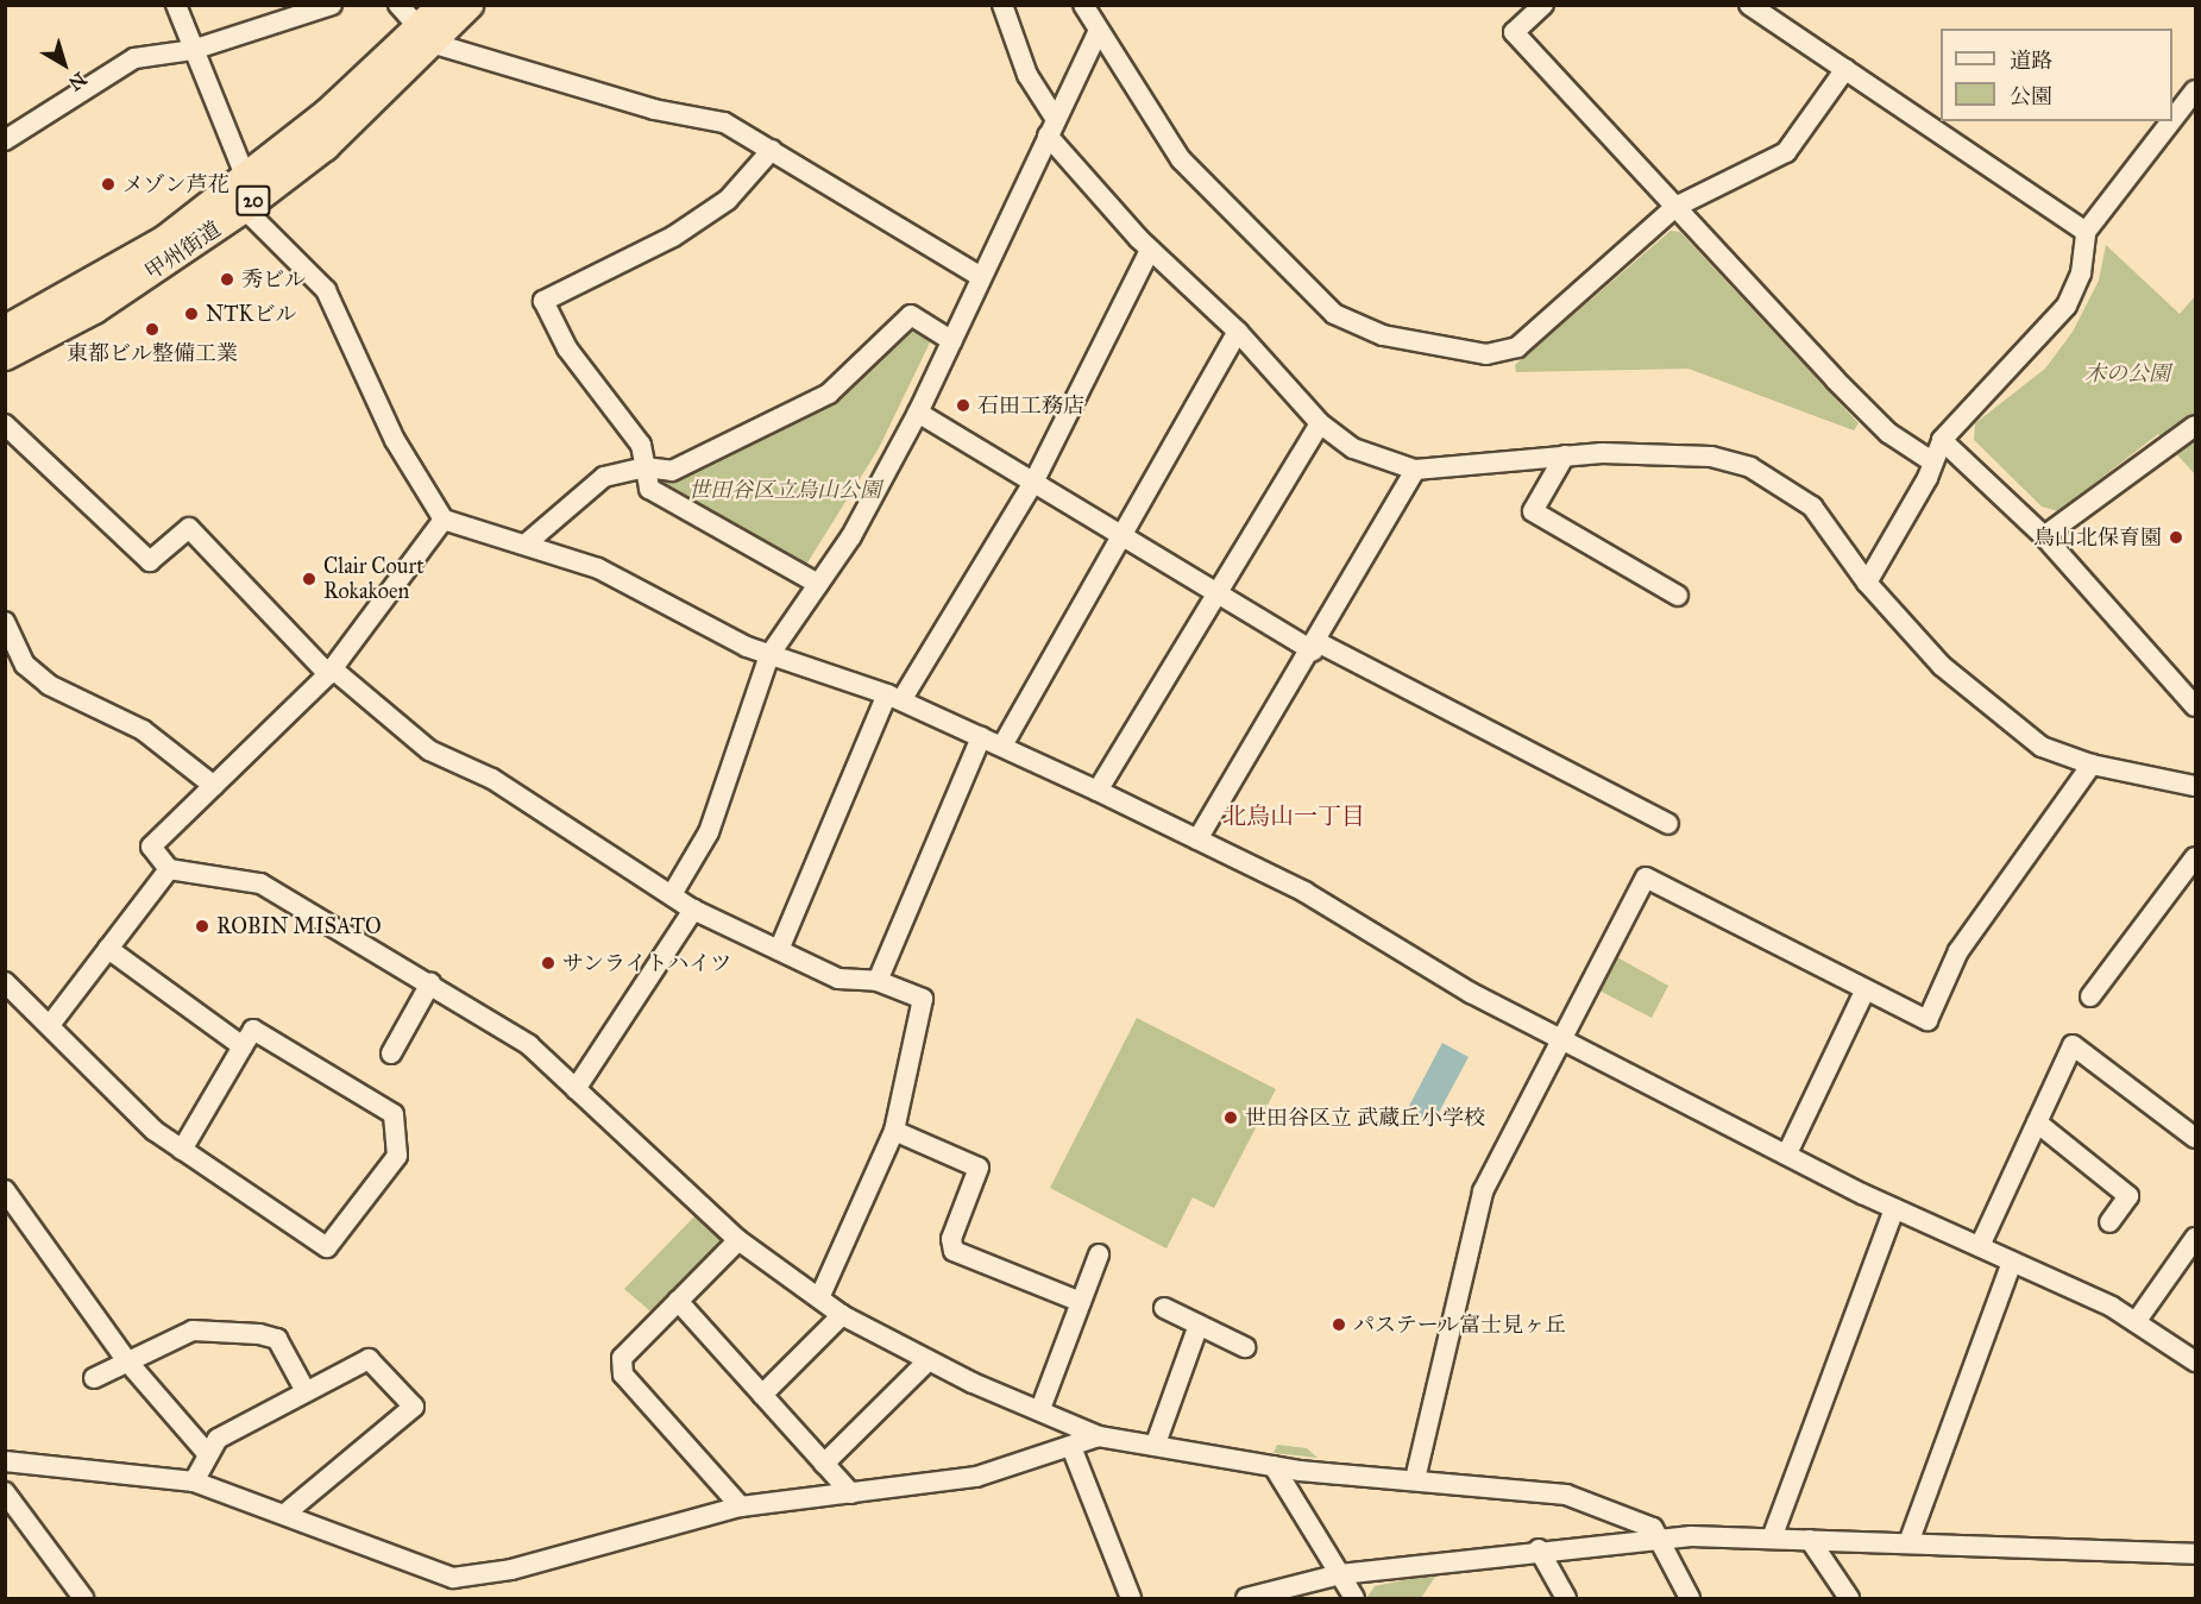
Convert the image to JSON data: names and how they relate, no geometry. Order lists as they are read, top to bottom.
{
  "streets": {
    "highway": ["20", "甲州街道"]
  },
  "districts": ["北烏山一丁目"],
  "parks": ["木の公園", "世田谷区立烏山公園"],
  "places": [
    "メゾン芦花",
    "秀ビル",
    "NTKビル",
    "東都ビル整備工業",
    "石田工務店",
    "鳥山北保育園",
    "Clair Court Rokakoen",
    "ROBIN MISATO",
    "サンライトハイツ",
    "世田谷区立 武蔵丘小学校",
    "パステール富士見ヶ丘"
  ],
  "legend": ["道路", "公園"],
  "north": "bottom right"
}
